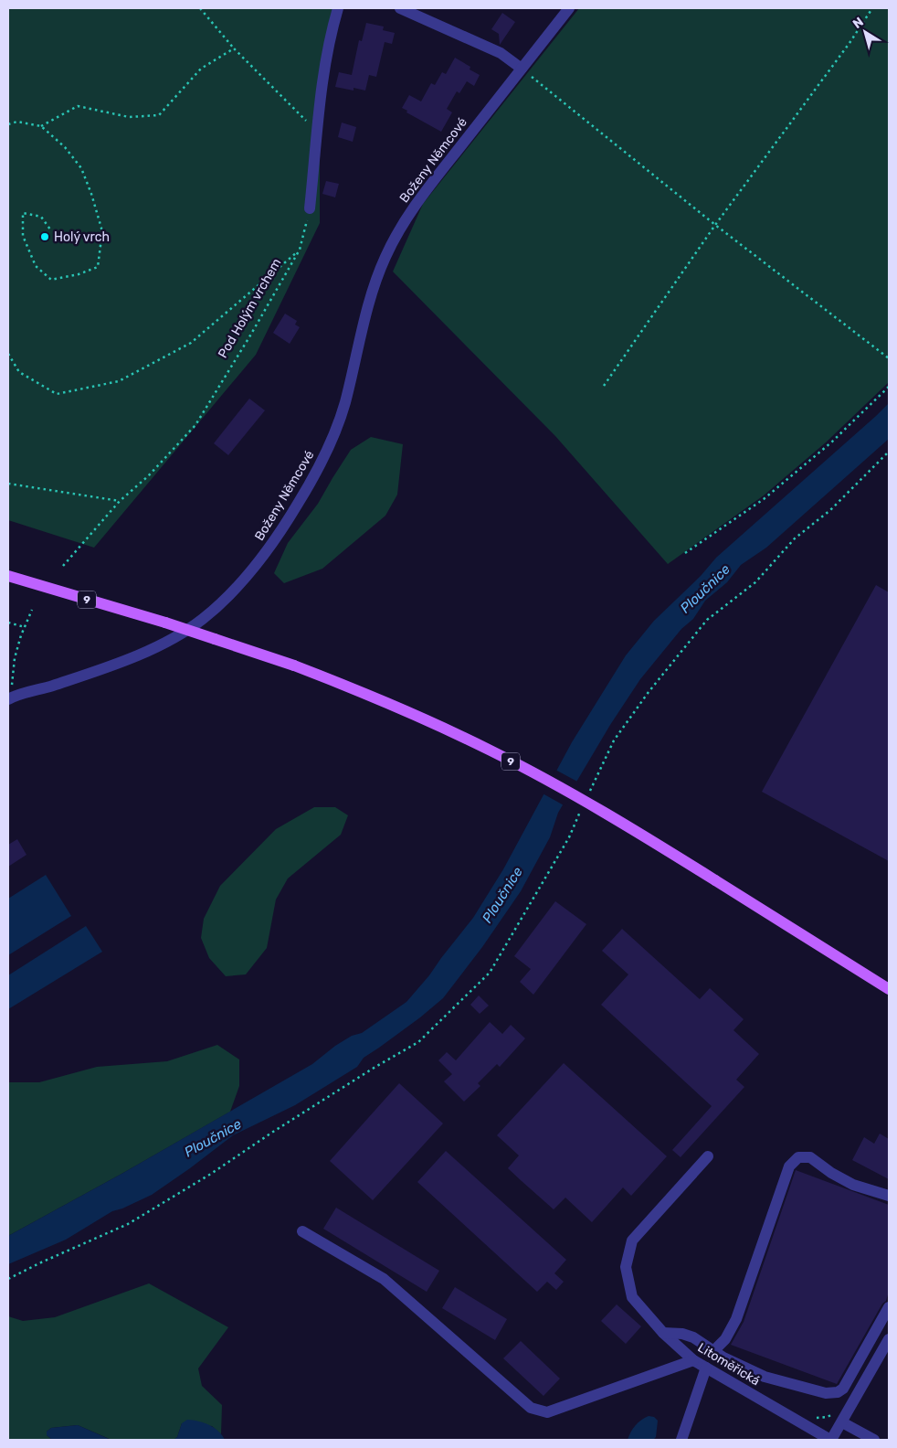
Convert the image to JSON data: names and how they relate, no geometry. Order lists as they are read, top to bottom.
{
  "streets": {
    "main road": ["9"],
    "street": ["Boženy Němcové", "Litoměřická"],
    "path": ["Pod Holým vrchem"]
  },
  "water": ["Ploučnice"],
  "places": ["Holý vrch"],
  "north": "top left"
}
